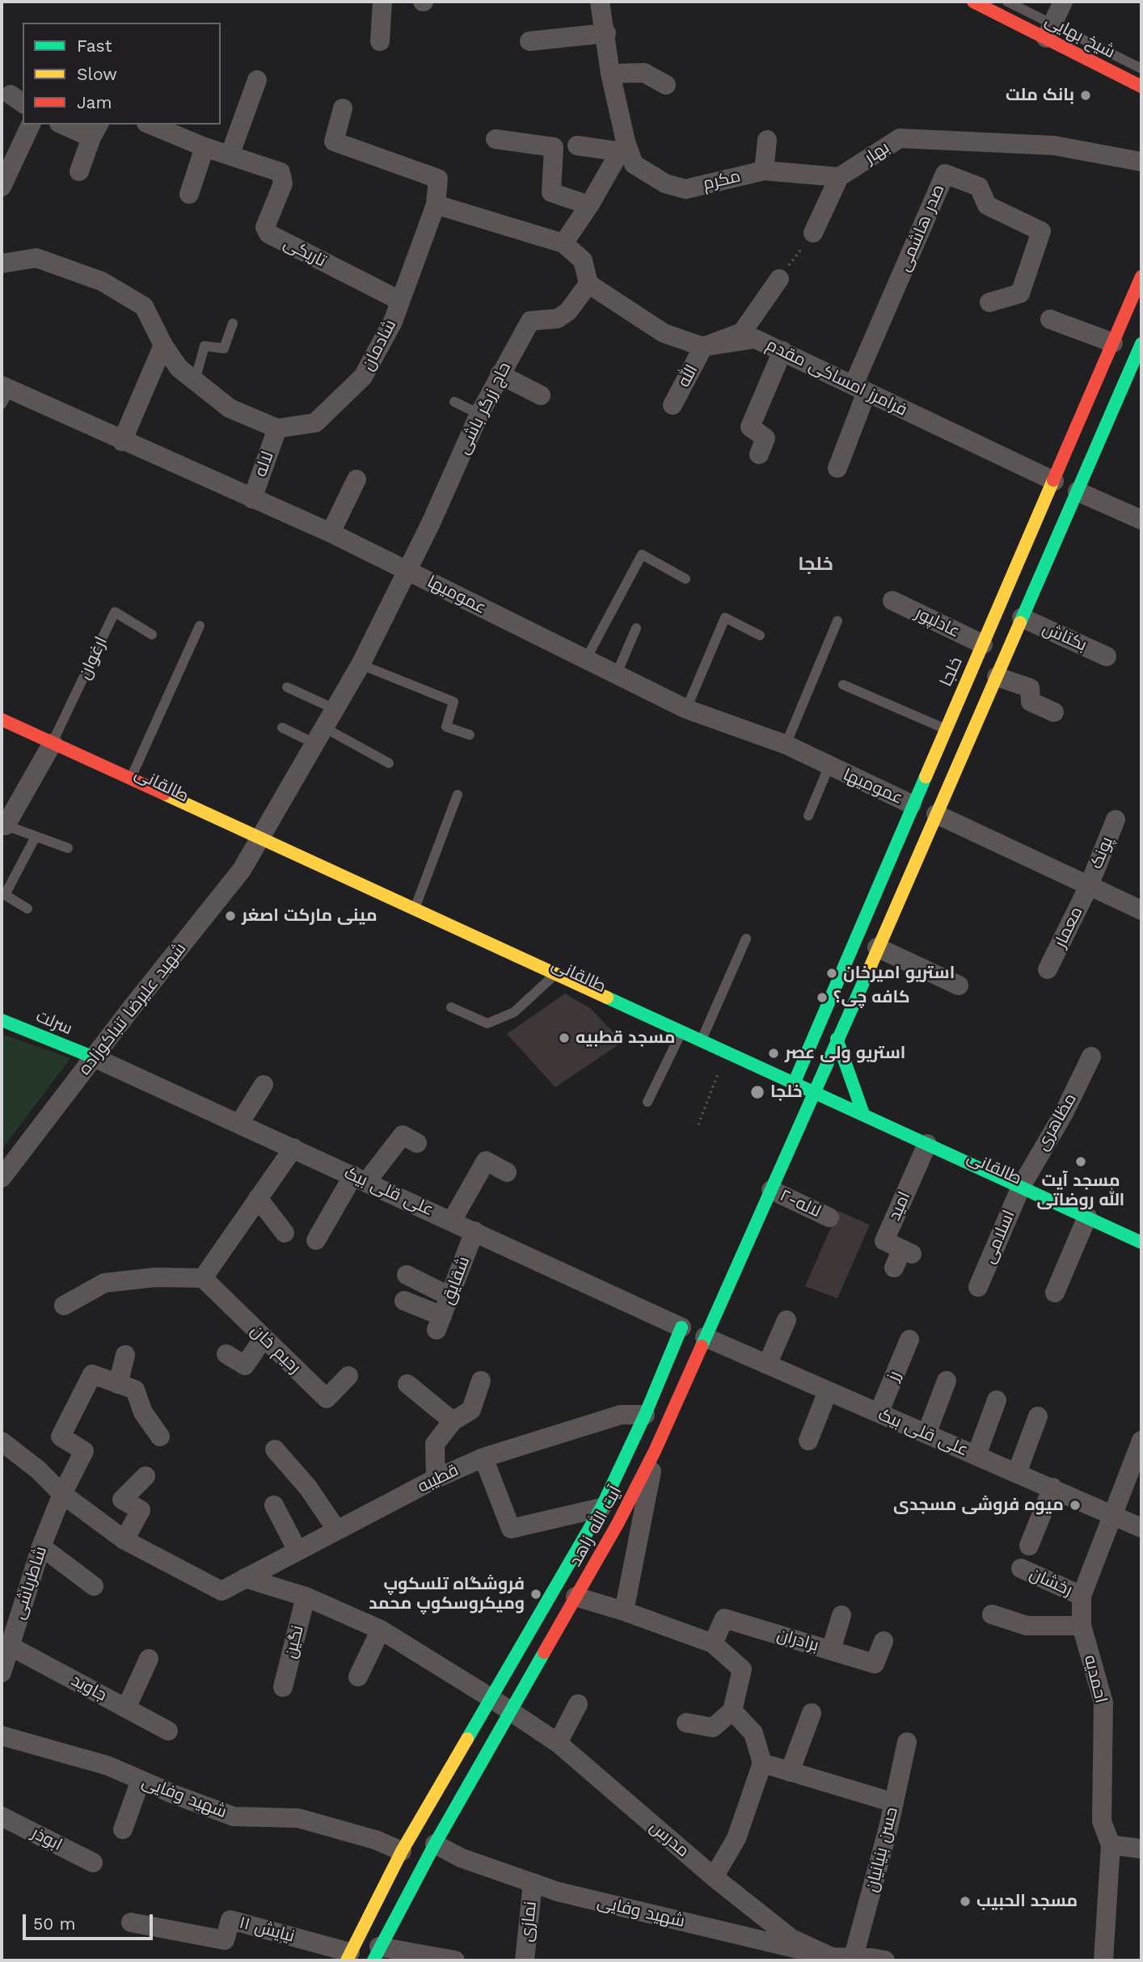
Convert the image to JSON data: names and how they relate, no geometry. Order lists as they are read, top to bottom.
{
  "streets": {
    "main road": [
      "شیخ بهایی",
      "خلجا",
      "طالقانی",
      "سرلت",
      "آیت الله زاهد"
    ],
    "street": [
      "بهار",
      "مکرم",
      "صدر هاشمی",
      "تاریکی",
      "شادمان",
      "الله",
      "فرامرز امساکی مقدم",
      "حاج زرگر باشی",
      "لاله",
      "عمومیها",
      "عادلپور",
      "بکتاش",
      "پونک",
      "معمار",
      "شهید علیرضا تنباکوزاده",
      "مظاهری",
      "علی قلی بیک",
      "۲-لاله",
      "امید",
      "اسلامی",
      "شقایق",
      "رحیم خان",
      "رز",
      "قطیبه",
      "رخشان",
      "شاطرباشی",
      "برادران",
      "نگین",
      "احمدیه",
      "جاوید",
      "شهید وفایی",
      "ابوذر",
      "مدرس",
      "حسن بنیانیان",
      "نمازی",
      "نیایش ۱۱"
    ],
    "lane": ["ارغوان"]
  },
  "crossings": [
    ["بهار", "مکرم"],
    ["صدر هاشمی", "فرامرز امساکی مقدم"],
    ["تاریکی", "شادمان"],
    ["شادمان", "لاله"],
    ["الله", "فرامرز امساکی مقدم"],
    ["فرامرز امساکی مقدم", "حاج زرگر باشی"],
    ["فرامرز امساکی مقدم", "خلجا"],
    ["حاج زرگر باشی", "عمومیها"],
    ["حاج زرگر باشی", "طالقانی"],
    ["حاج زرگر باشی", "شهید علیرضا تنباکوزاده"],
    ["لاله", "عمومیها"],
    ["عمومیها", "خلجا"],
    ["عادلپور", "خلجا"],
    ["ارغوان", "طالقانی"],
    ["خلجا", "طالقانی"],
    ["طالقانی", "شهید علیرضا تنباکوزاده"],
    ["طالقانی", "مظاهری"],
    ["طالقانی", "امید"],
    ["طالقانی", "اسلامی"],
    ["طالقانی", "آیت الله زاهد"],
    ["پونک", "معمار"],
    ["شهید علیرضا تنباکوزاده", "سرلت"],
    ["شهید علیرضا تنباکوزاده", "علی قلی بیک"],
    ["سرلت", "علی قلی بیک"],
    ["مظاهری", "اسلامی"],
    ["علی قلی بیک", "شقایق"],
    ["علی قلی بیک", "رز"],
    ["علی قلی بیک", "آیت الله زاهد"],
    ["علی قلی بیک", "احمدیه"],
    ["۲-لاله", "آیت الله زاهد"],
    ["قطیبه", "آیت الله زاهد"],
    ["قطیبه", "شاطرباشی"],
    ["آیت الله زاهد", "شهید وفایی"],
    ["آیت الله زاهد", "مدرس"],
    ["آیت الله زاهد", "نیایش ۱۱"],
    ["رخشان", "احمدیه"],
    ["شاطرباشی", "جاوید"],
    ["شهید وفایی", "مدرس"],
    ["شهید وفایی", "حسن بنیانیان"],
    ["شهید وفایی", "نمازی"]
  ],
  "districts": ["خلجا"],
  "places": [
    "بانک ملت",
    "مینی مارکت اصغر",
    "استریو امیرخان",
    "کافه چی؟",
    "مسجد قطبیه",
    "استریو ولی عصر",
    "خلجا",
    "مسجد آیت الله روضاتی",
    "میوه فروشی مسجدی",
    "فروشگاه تلسکوپ ومیکروسکوپ محمد",
    "مسجد الحبیب"
  ],
  "legend": ["Fast", "Slow", "Jam"],
  "scale_bar": "50 m"
}
